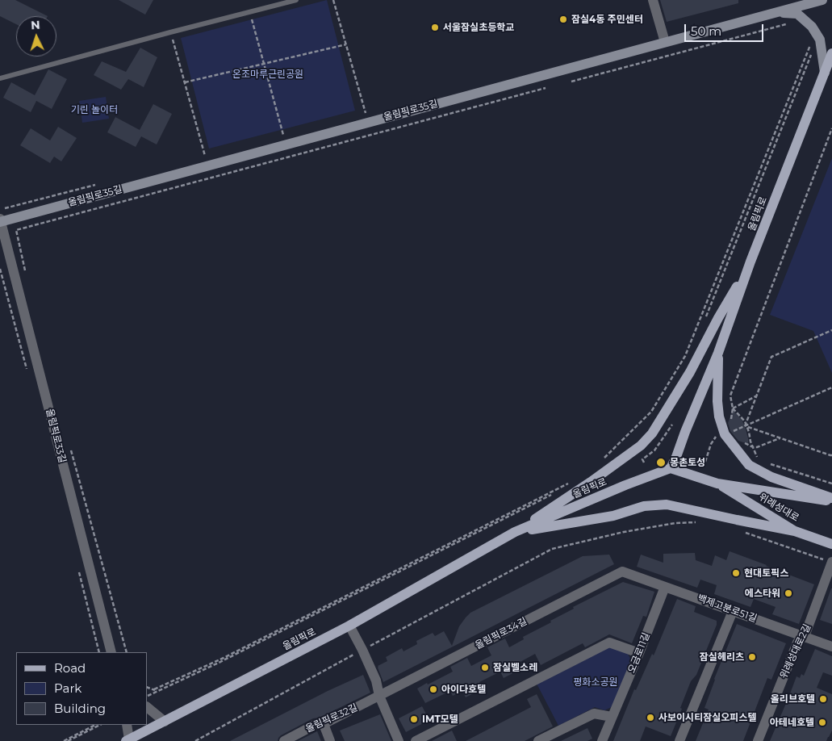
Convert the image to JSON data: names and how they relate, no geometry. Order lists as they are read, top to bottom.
{
  "streets": {
    "main road": ["올림픽로", "위례성대로"],
    "street": [
      "올림픽로35길",
      "올림픽로33길",
      "백제고분로51길",
      "올림픽로34길",
      "위례성대로2길",
      "오금로11길",
      "올림픽로32길"
    ]
  },
  "crossings": [
    ["올림픽로35길", "올림픽로33길"],
    ["올림픽로", "위례성대로"],
    ["백제고분로51길", "올림픽로34길"],
    ["백제고분로51길", "위례성대로2길"],
    ["백제고분로51길", "오금로11길"],
    ["올림픽로34길", "올림픽로32길"]
  ],
  "parks": ["온조마루근린공원", "기린 놀이터", "평화소공원"],
  "places": [
    "잠실4동 주민센터",
    "서울잠실초등학교",
    "몽촌토성",
    "현대토픽스",
    "에스타워",
    "잠실헤리츠",
    "잠실벨소레",
    "아이다호텔",
    "올리브호텔",
    "사보이시티잠실오피스텔",
    "IMT모텔",
    "아테네호텔"
  ],
  "legend": ["Road", "Park", "Building"],
  "scale_bar": "50 m",
  "north": "top"
}
